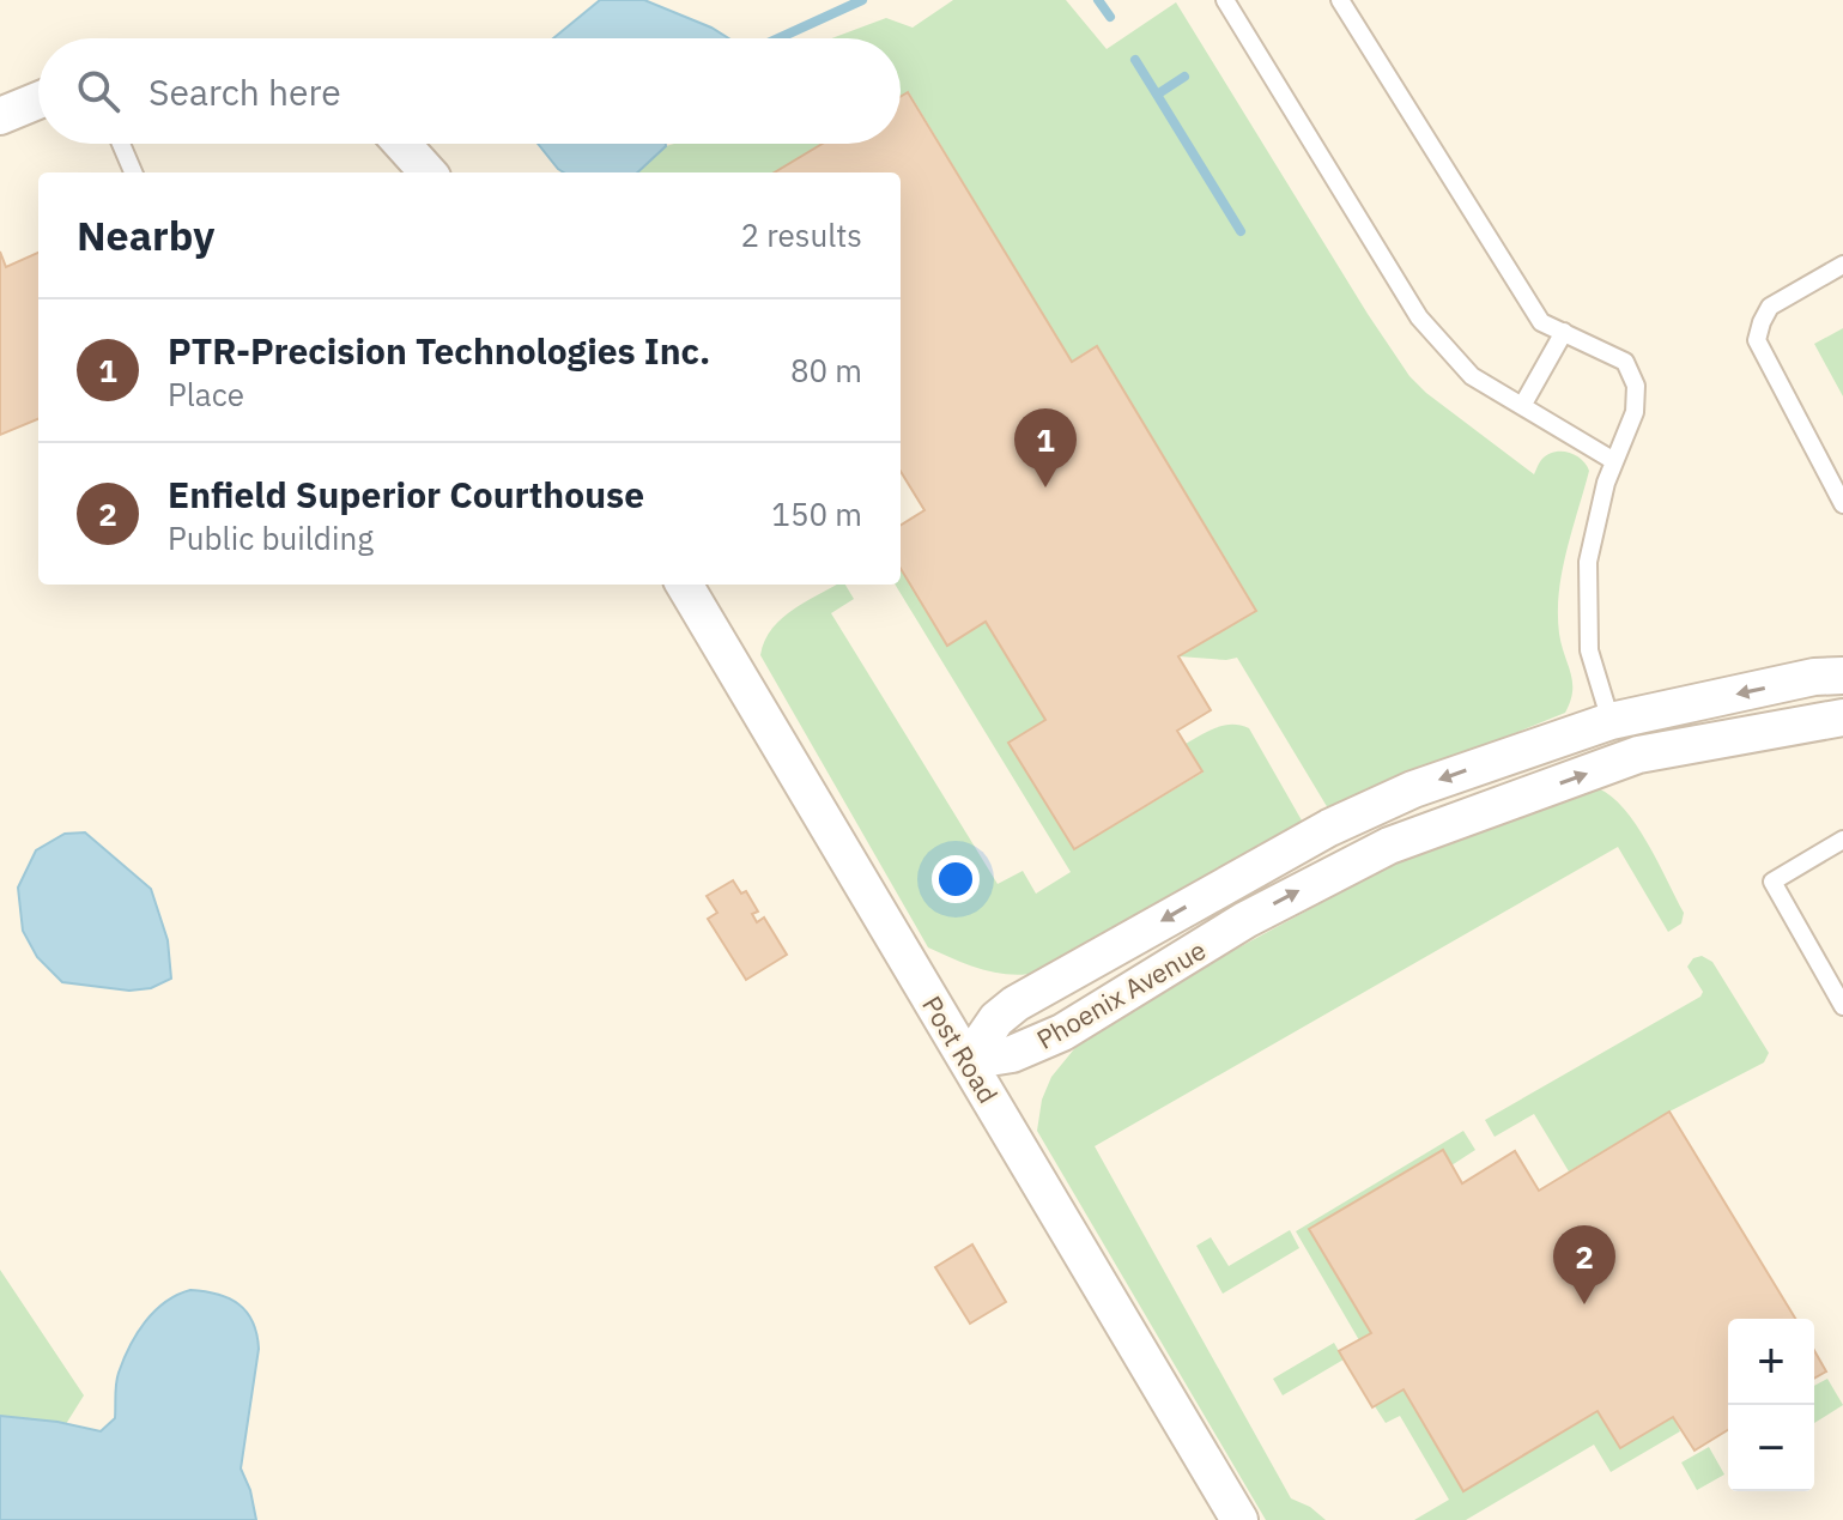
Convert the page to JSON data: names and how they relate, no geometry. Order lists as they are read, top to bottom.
{
  "streets": {
    "street": ["Phoenix Avenue", "Post Road"]
  },
  "crossings": [
    ["Phoenix Avenue", "Post Road"]
  ],
  "page": {
    "search": "Search here",
    "heading": ["Nearby", "2 results"],
    "list": [
      {
        "mark": "1",
        "name": "PTR-Precision Technologies Inc.",
        "note": "Place",
        "value": "80 m"
      },
      {
        "mark": "2",
        "name": "Enfield Superior Courthouse",
        "note": "Public building",
        "value": "150 m"
      }
    ],
    "pins": ["1", "2"],
    "map_buttons": ["+", "−"]
  }
}
